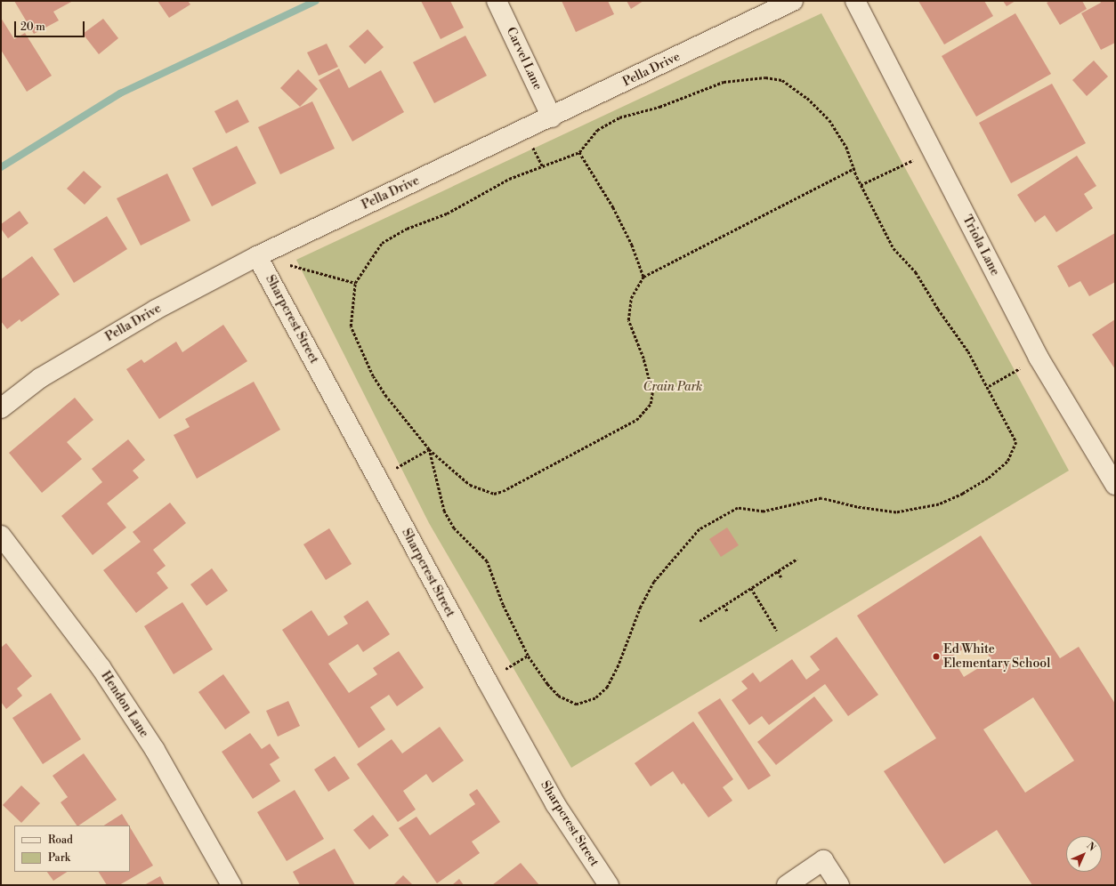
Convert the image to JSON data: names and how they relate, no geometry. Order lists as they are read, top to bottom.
{
  "streets": {
    "street": [
      "Carvel Lane",
      "Pella Drive",
      "Triola Lane",
      "Sharpcrest Street",
      "Hendon Lane"
    ]
  },
  "crossings": [
    ["Carvel Lane", "Pella Drive"],
    ["Pella Drive", "Sharpcrest Street"]
  ],
  "parks": ["Crain Park"],
  "places": ["Ed White Elementary School"],
  "legend": ["Road", "Park"],
  "scale_bar": "20 m",
  "north": "top right"
}
